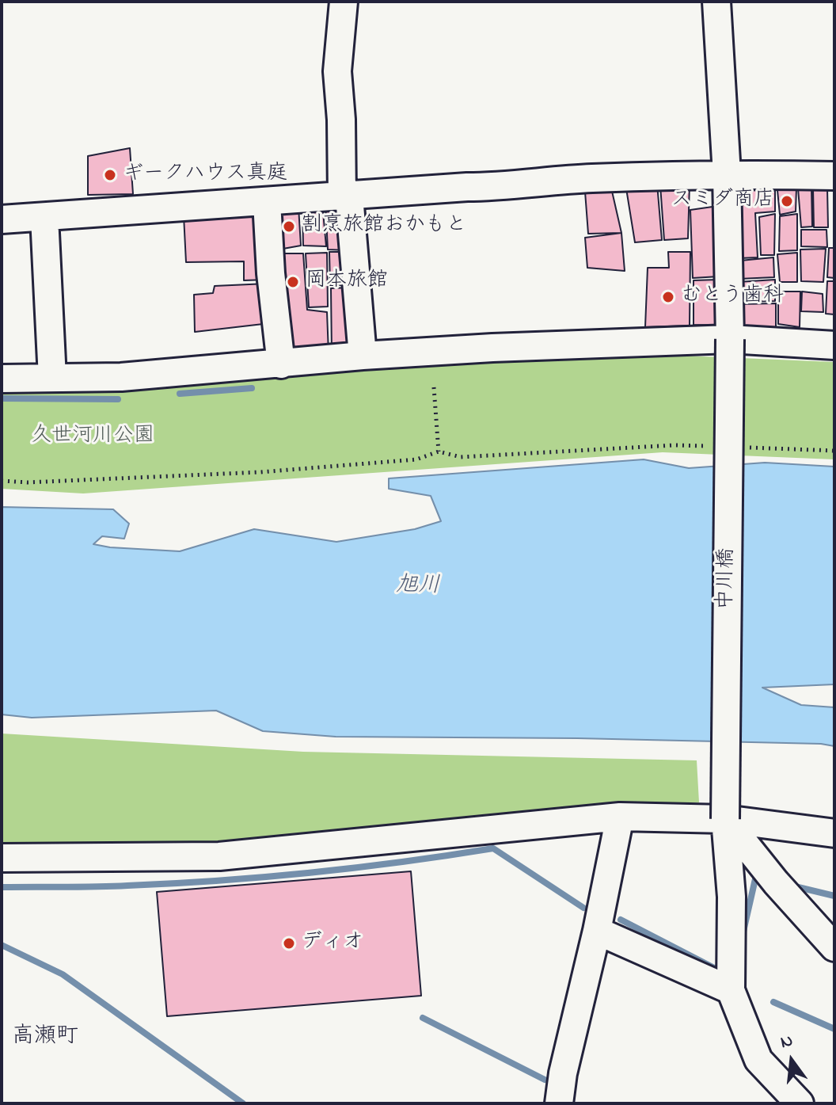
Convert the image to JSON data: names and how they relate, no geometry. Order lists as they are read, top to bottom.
{
  "streets": {
    "street": ["中川橋"]
  },
  "districts": ["高瀬町"],
  "water": ["旭川"],
  "parks": ["久世河川公園"],
  "places": [
    "ギークハウス真庭",
    "スミダ商店",
    "割烹旅館おかもと",
    "岡本旅館",
    "むとう歯科",
    "ディオ"
  ],
  "north": "top"
}
